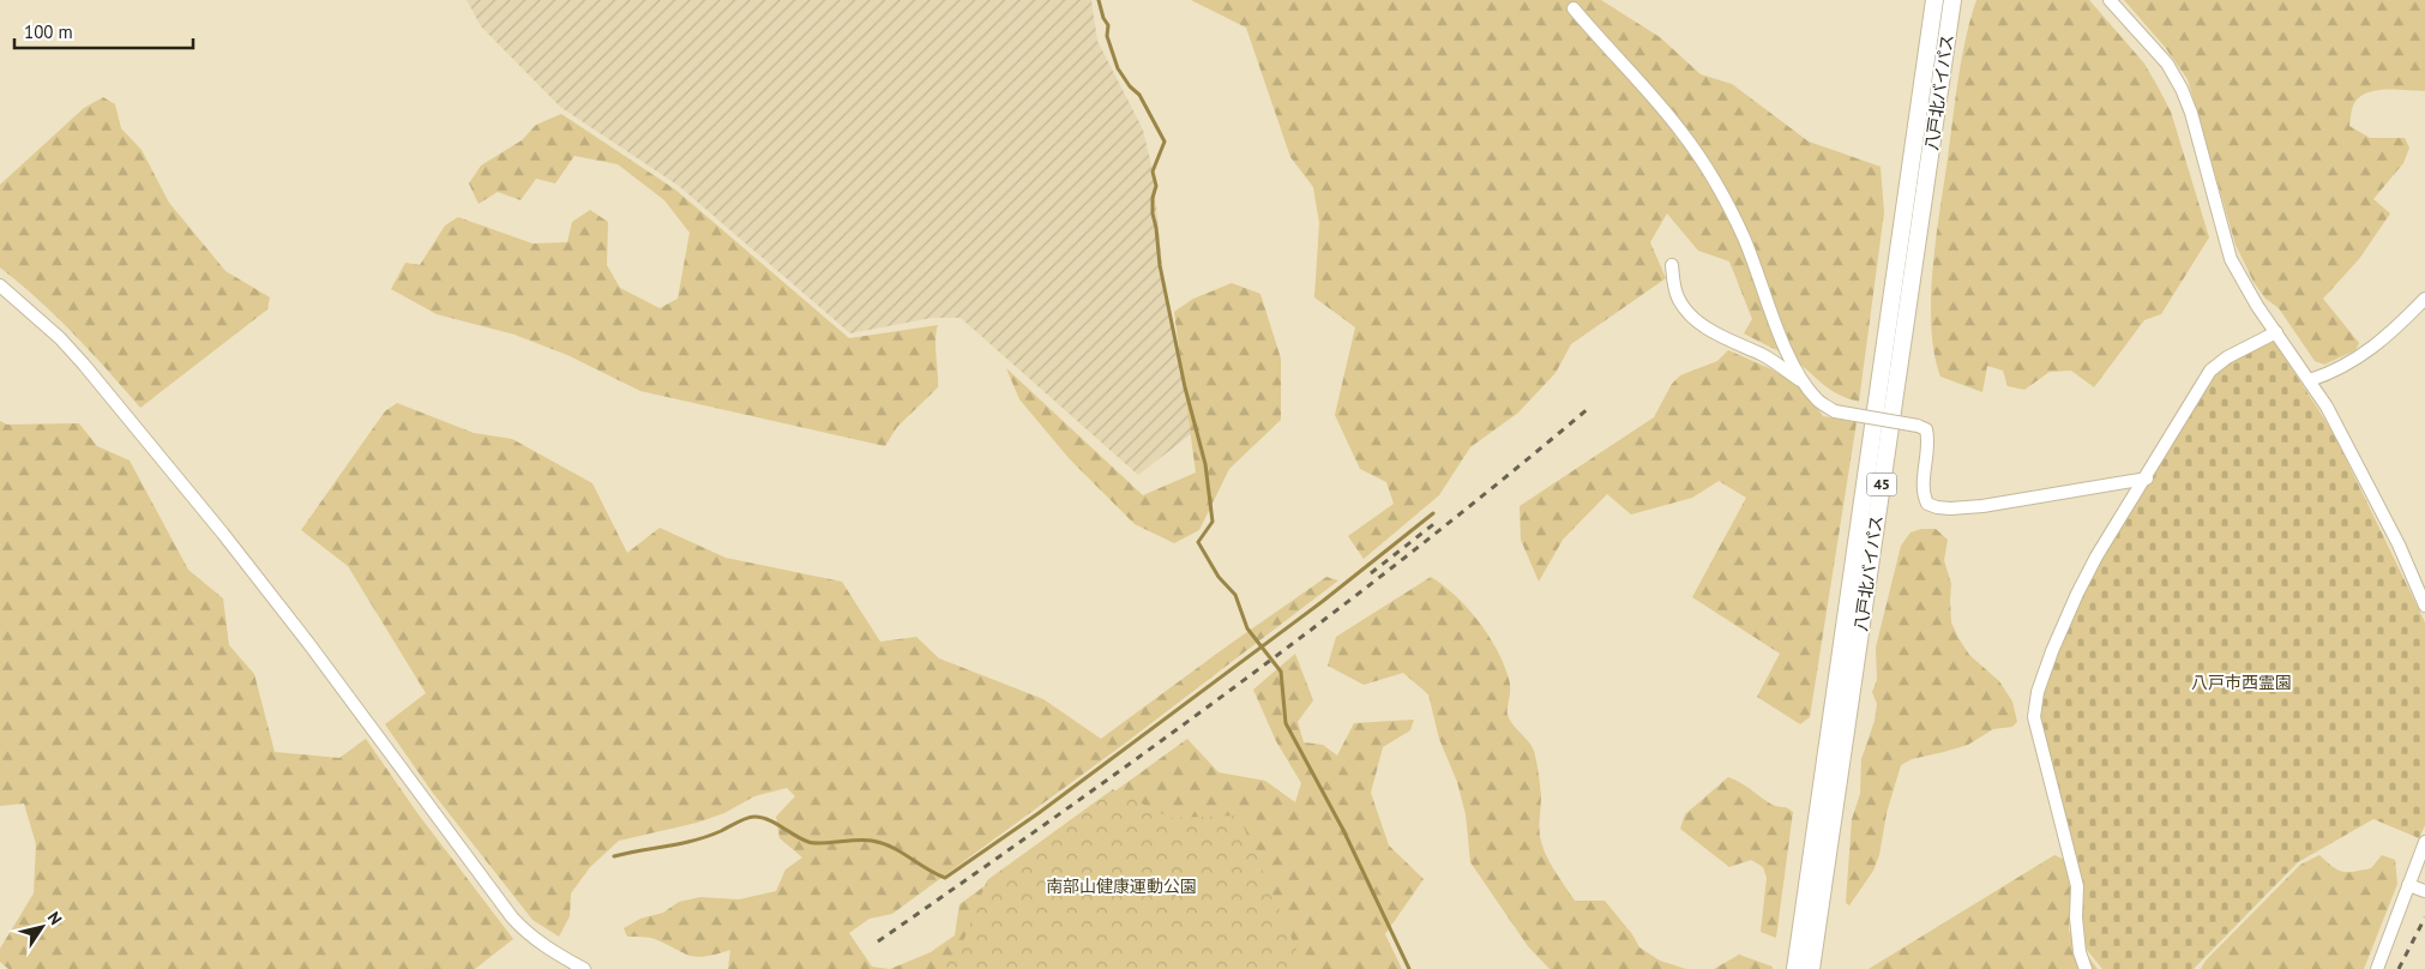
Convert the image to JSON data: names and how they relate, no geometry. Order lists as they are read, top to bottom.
{
  "streets": {
    "highway": ["八戸北バイパス", "45"]
  },
  "parks": ["八戸市西霊園", "南部山健康運動公園"],
  "scale_bar": "100 m",
  "north": "top right"
}
